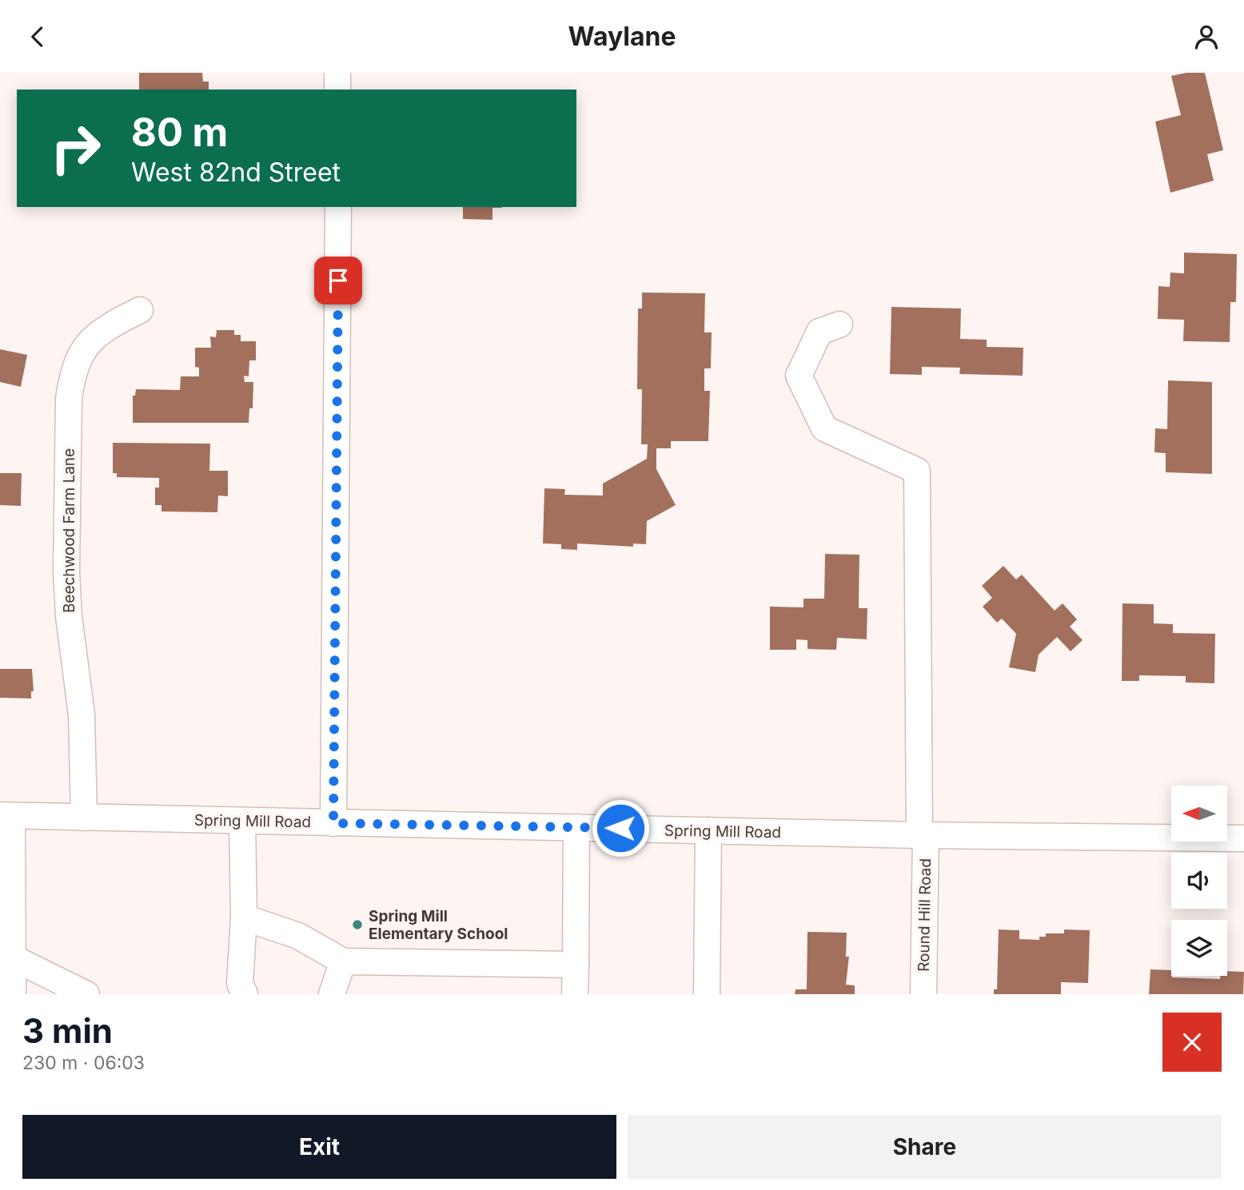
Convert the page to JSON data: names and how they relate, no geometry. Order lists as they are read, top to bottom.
{
  "streets": {
    "street": ["Beechwood Farm Lane", "Spring Mill Road", "Round Hill Road"]
  },
  "crossings": [
    ["Beechwood Farm Lane", "Spring Mill Road"],
    ["Spring Mill Road", "Round Hill Road"]
  ],
  "places": ["Spring Mill Elementary School"],
  "north": "left",
  "page": {
    "header": "Waylane",
    "turn": ["80 m", "West 82nd Street"],
    "heading": ["3 min", "230 m · 06:03"],
    "buttons": ["Exit", "Share"]
  }
}
